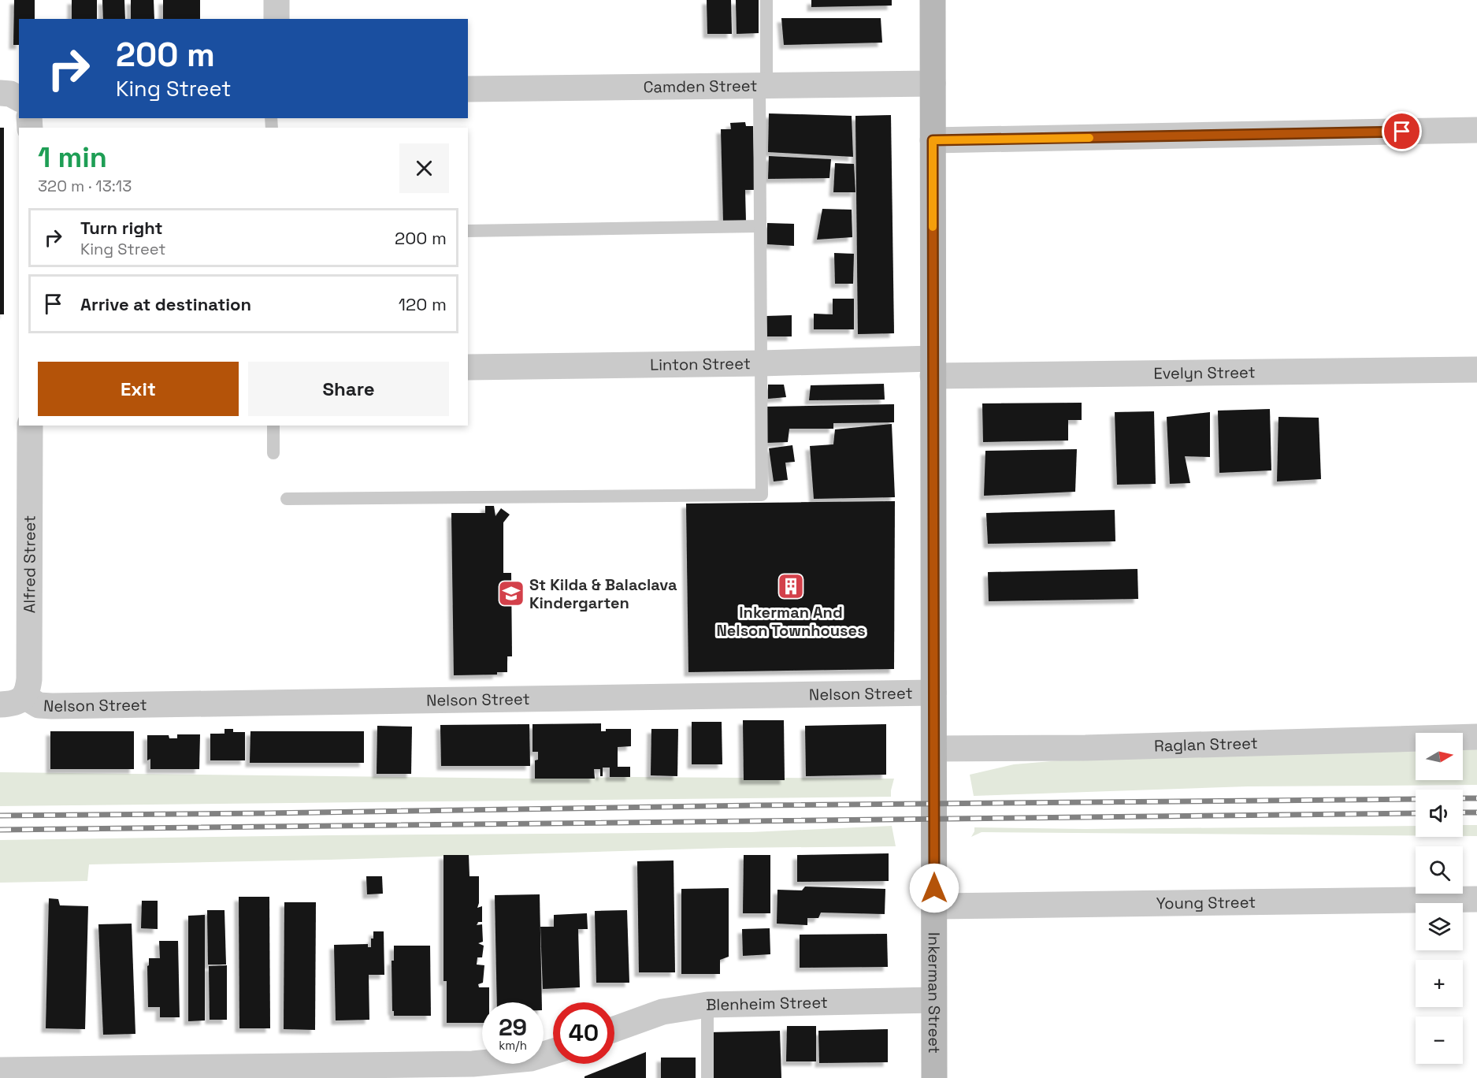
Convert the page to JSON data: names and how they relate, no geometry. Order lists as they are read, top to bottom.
{
  "streets": {
    "street": [
      "Camden Street",
      "Linton Street",
      "Evelyn Street",
      "Alfred Street",
      "Nelson Street",
      "Raglan Street",
      "Young Street",
      "Inkerman Street",
      "Blenheim Street"
    ]
  },
  "crossings": [
    ["Camden Street", "Inkerman Street"],
    ["Linton Street", "Evelyn Street"],
    ["Linton Street", "Inkerman Street"],
    ["Evelyn Street", "Inkerman Street"],
    ["Alfred Street", "Nelson Street"],
    ["Nelson Street", "Inkerman Street"],
    ["Raglan Street", "Inkerman Street"],
    ["Young Street", "Inkerman Street"],
    ["Inkerman Street", "Blenheim Street"]
  ],
  "places": {
    "building": ["Inkerman And Nelson Townhouses"],
    "school or university": ["St Kilda & Balaclava Kindergarten"]
  },
  "north": "right",
  "page": {
    "turn": ["200 m", "King Street"],
    "heading": ["1 min", "320 m · 13:13"],
    "list": [
      {
        "name": "Turn right",
        "note": "King Street",
        "value": "200 m"
      },
      {
        "name": "Arrive at destination",
        "value": "120 m"
      }
    ],
    "buttons": ["Exit", "Share"],
    "map_buttons": ["+", "−"],
    "speed": "29 km/h",
    "limit": "40"
  }
}
